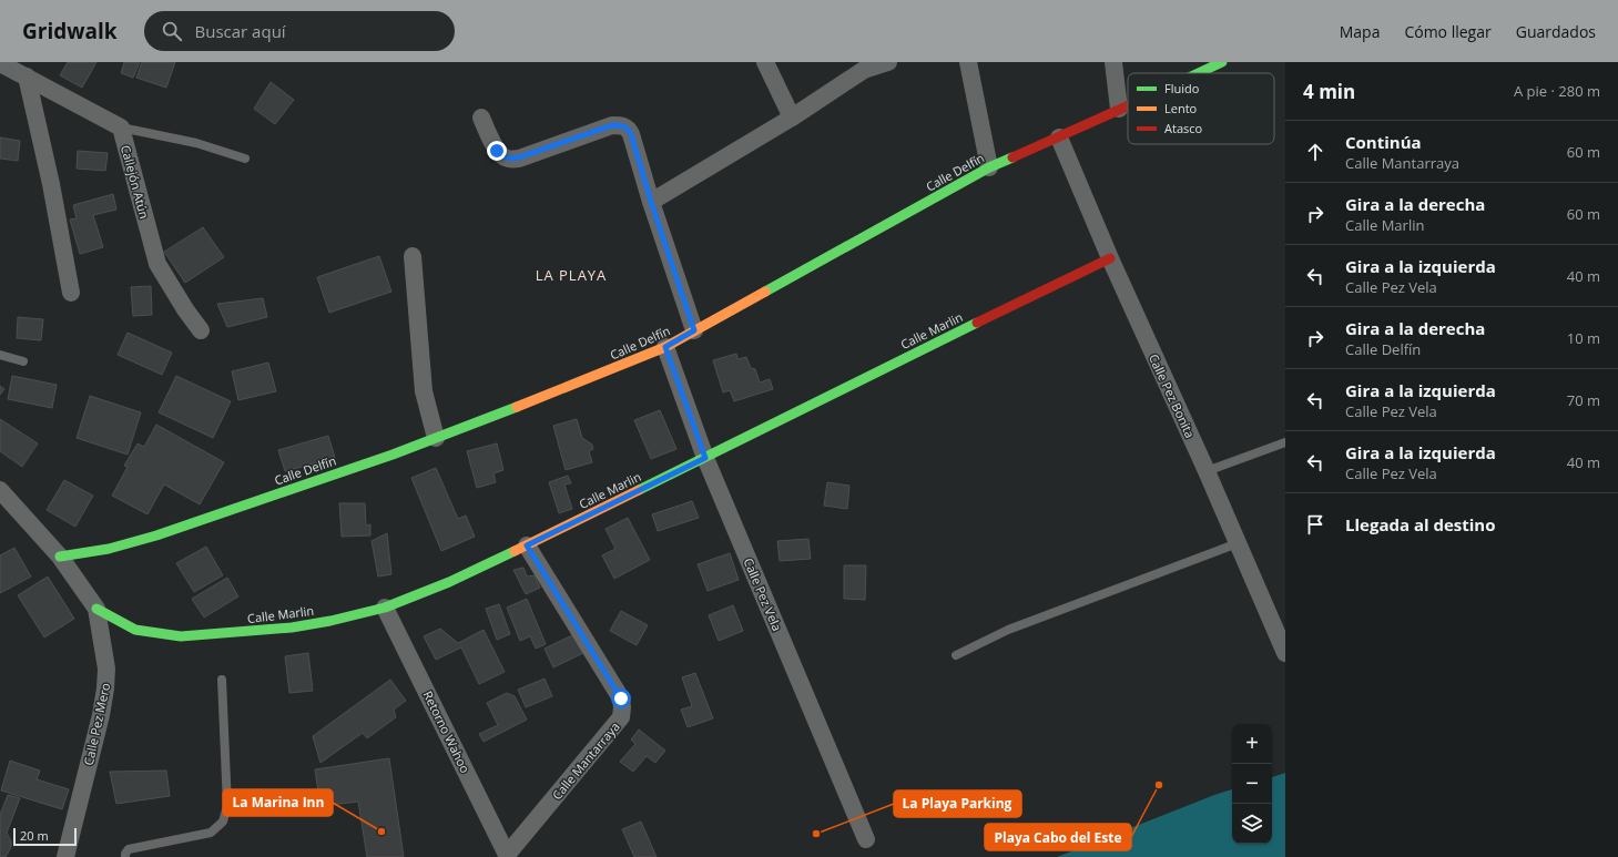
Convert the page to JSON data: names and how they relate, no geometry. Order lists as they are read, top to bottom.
{
  "streets": {
    "street": [
      "Calle Delfín",
      "Callejón Atún",
      "Calle Marlin",
      "Calle Pez Bonita",
      "Calle Pez Vela",
      "Calle Pez Mero",
      "Retorno Wahoo",
      "Calle Mantarraya"
    ]
  },
  "crossings": [
    ["Calle Delfín", "Calle Pez Bonita"],
    ["Calle Delfín", "Calle Pez Vela"],
    ["Calle Delfín", "Calle Pez Mero"],
    ["Calle Marlin", "Calle Pez Bonita"],
    ["Calle Marlin", "Calle Pez Vela"],
    ["Calle Marlin", "Calle Pez Mero"],
    ["Calle Marlin", "Retorno Wahoo"],
    ["Calle Marlin", "Calle Mantarraya"],
    ["Retorno Wahoo", "Calle Mantarraya"]
  ],
  "districts": ["LA PLAYA"],
  "places": ["Playa Cabo del Este", "La Marina Inn", "La Playa Parking"],
  "legend": ["Fluido", "Lento", "Atasco"],
  "scale_bar": "20 m",
  "page": {
    "header": "Gridwalk",
    "search": "Buscar aquí",
    "nav": ["Mapa", "Cómo llegar", "Guardados"],
    "heading": ["4 min", "A pie · 280 m"],
    "list": [
      ["Continúa", "Calle Mantarraya", "60 m"],
      ["Gira a la derecha", "Calle Marlin", "60 m"],
      ["Gira a la izquierda", "Calle Pez Vela", "40 m"],
      ["Gira a la derecha", "Calle Delfín", "10 m"],
      ["Gira a la izquierda", "Calle Pez Vela", "70 m"],
      ["Gira a la izquierda", "Calle Pez Vela", "40 m"],
      "Llegada al destino"
    ],
    "map_buttons": ["+", "−"],
    "scale": "20 m"
  }
}
